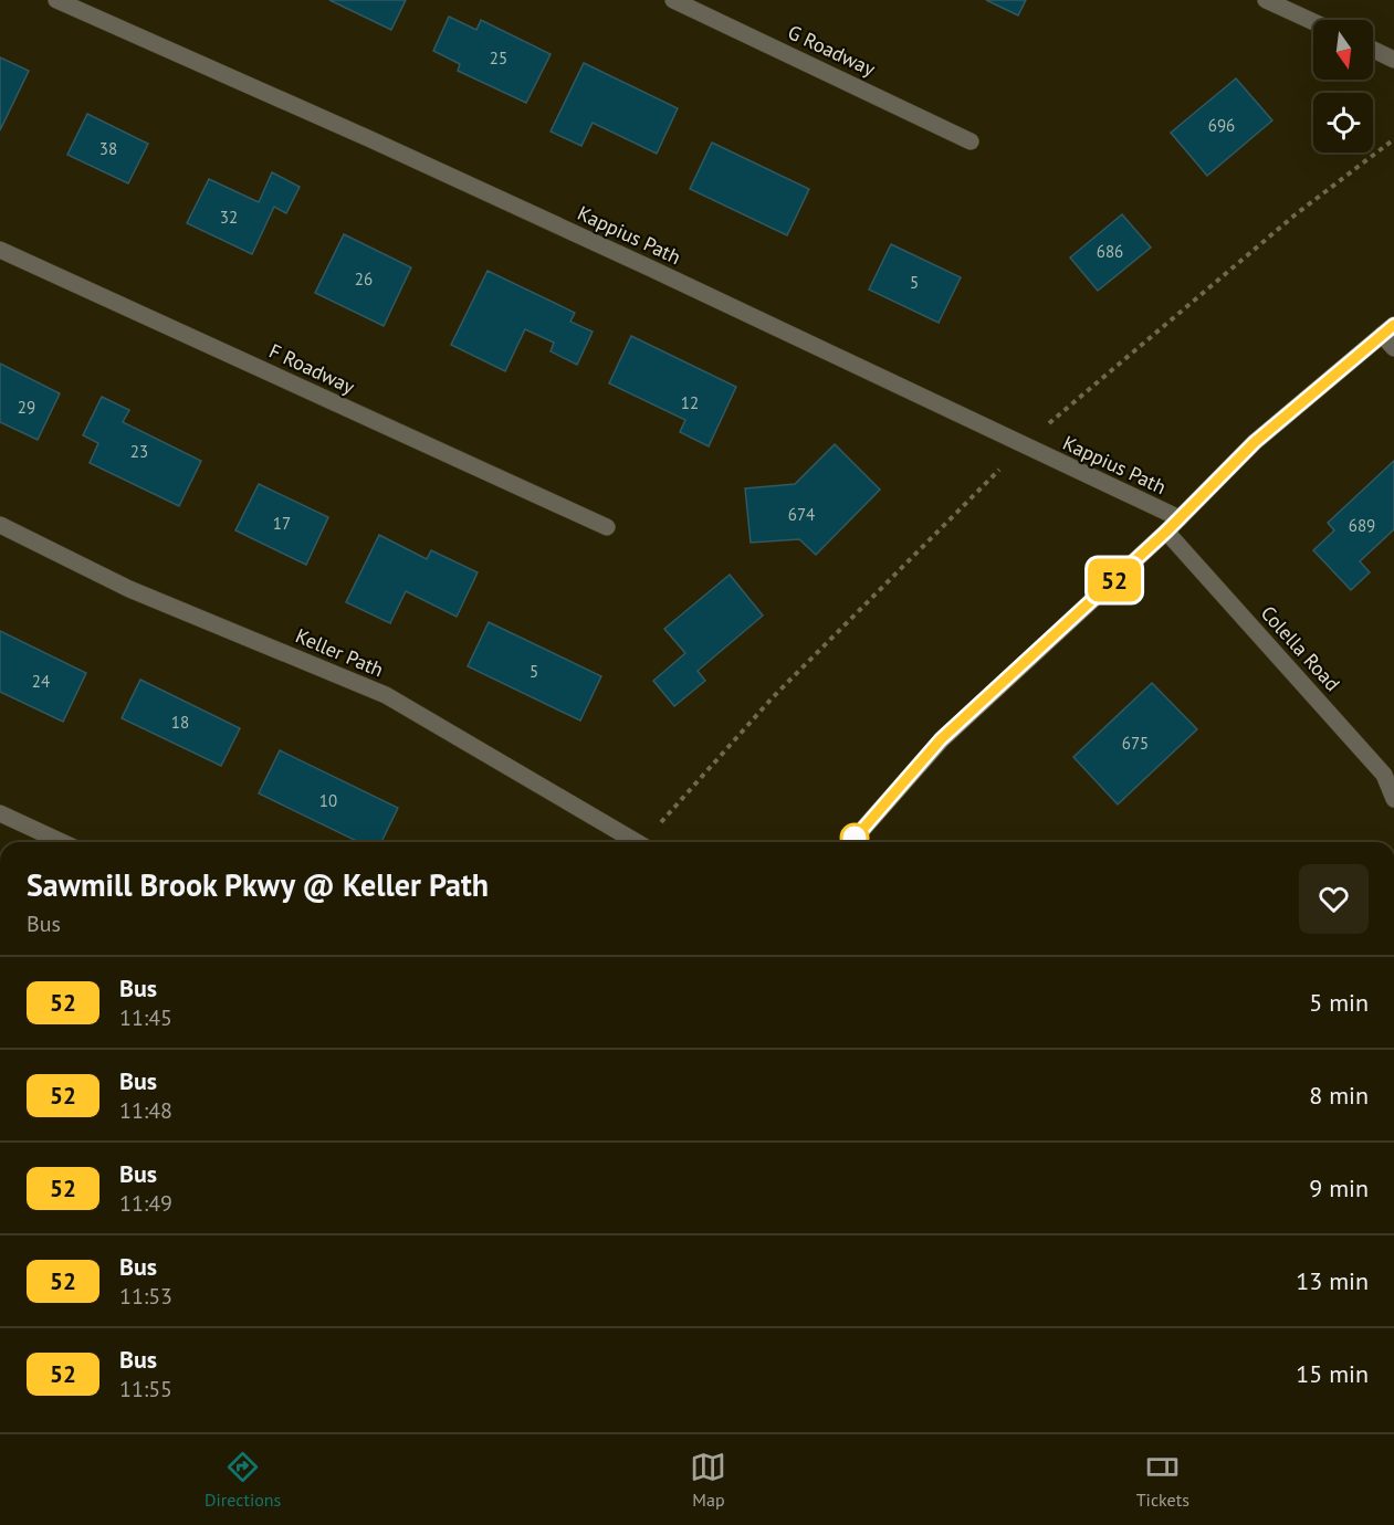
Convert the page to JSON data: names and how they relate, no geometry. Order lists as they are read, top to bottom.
{
  "streets": {
    "street": [
      "G Roadway",
      "Kappius Path",
      "F Roadway",
      "Colella Road",
      "Keller Path"
    ]
  },
  "lines": ["bus line 52"],
  "house_numbers": [
    "25",
    "696",
    "38",
    "32",
    "686",
    "26",
    "5",
    "12",
    "29",
    "23",
    "674",
    "17",
    "689",
    "5",
    "24",
    "18",
    "675",
    "10"
  ],
  "north": "bottom",
  "page": {
    "on_map": "52",
    "heading": ["Sawmill Brook Pkwy @ Keller Path", "Bus"],
    "list": [
      {
        "mark": "52",
        "name": "Bus",
        "note": "11:45",
        "value": "5 min"
      },
      {
        "mark": "52",
        "name": "Bus",
        "note": "11:48",
        "value": "8 min"
      },
      {
        "mark": "52",
        "name": "Bus",
        "note": "11:49",
        "value": "9 min"
      },
      {
        "mark": "52",
        "name": "Bus",
        "note": "11:53",
        "value": "13 min"
      },
      {
        "mark": "52",
        "name": "Bus",
        "note": "11:55",
        "value": "15 min"
      }
    ],
    "tabs": ["Directions", "Map", "Tickets"]
  }
}
